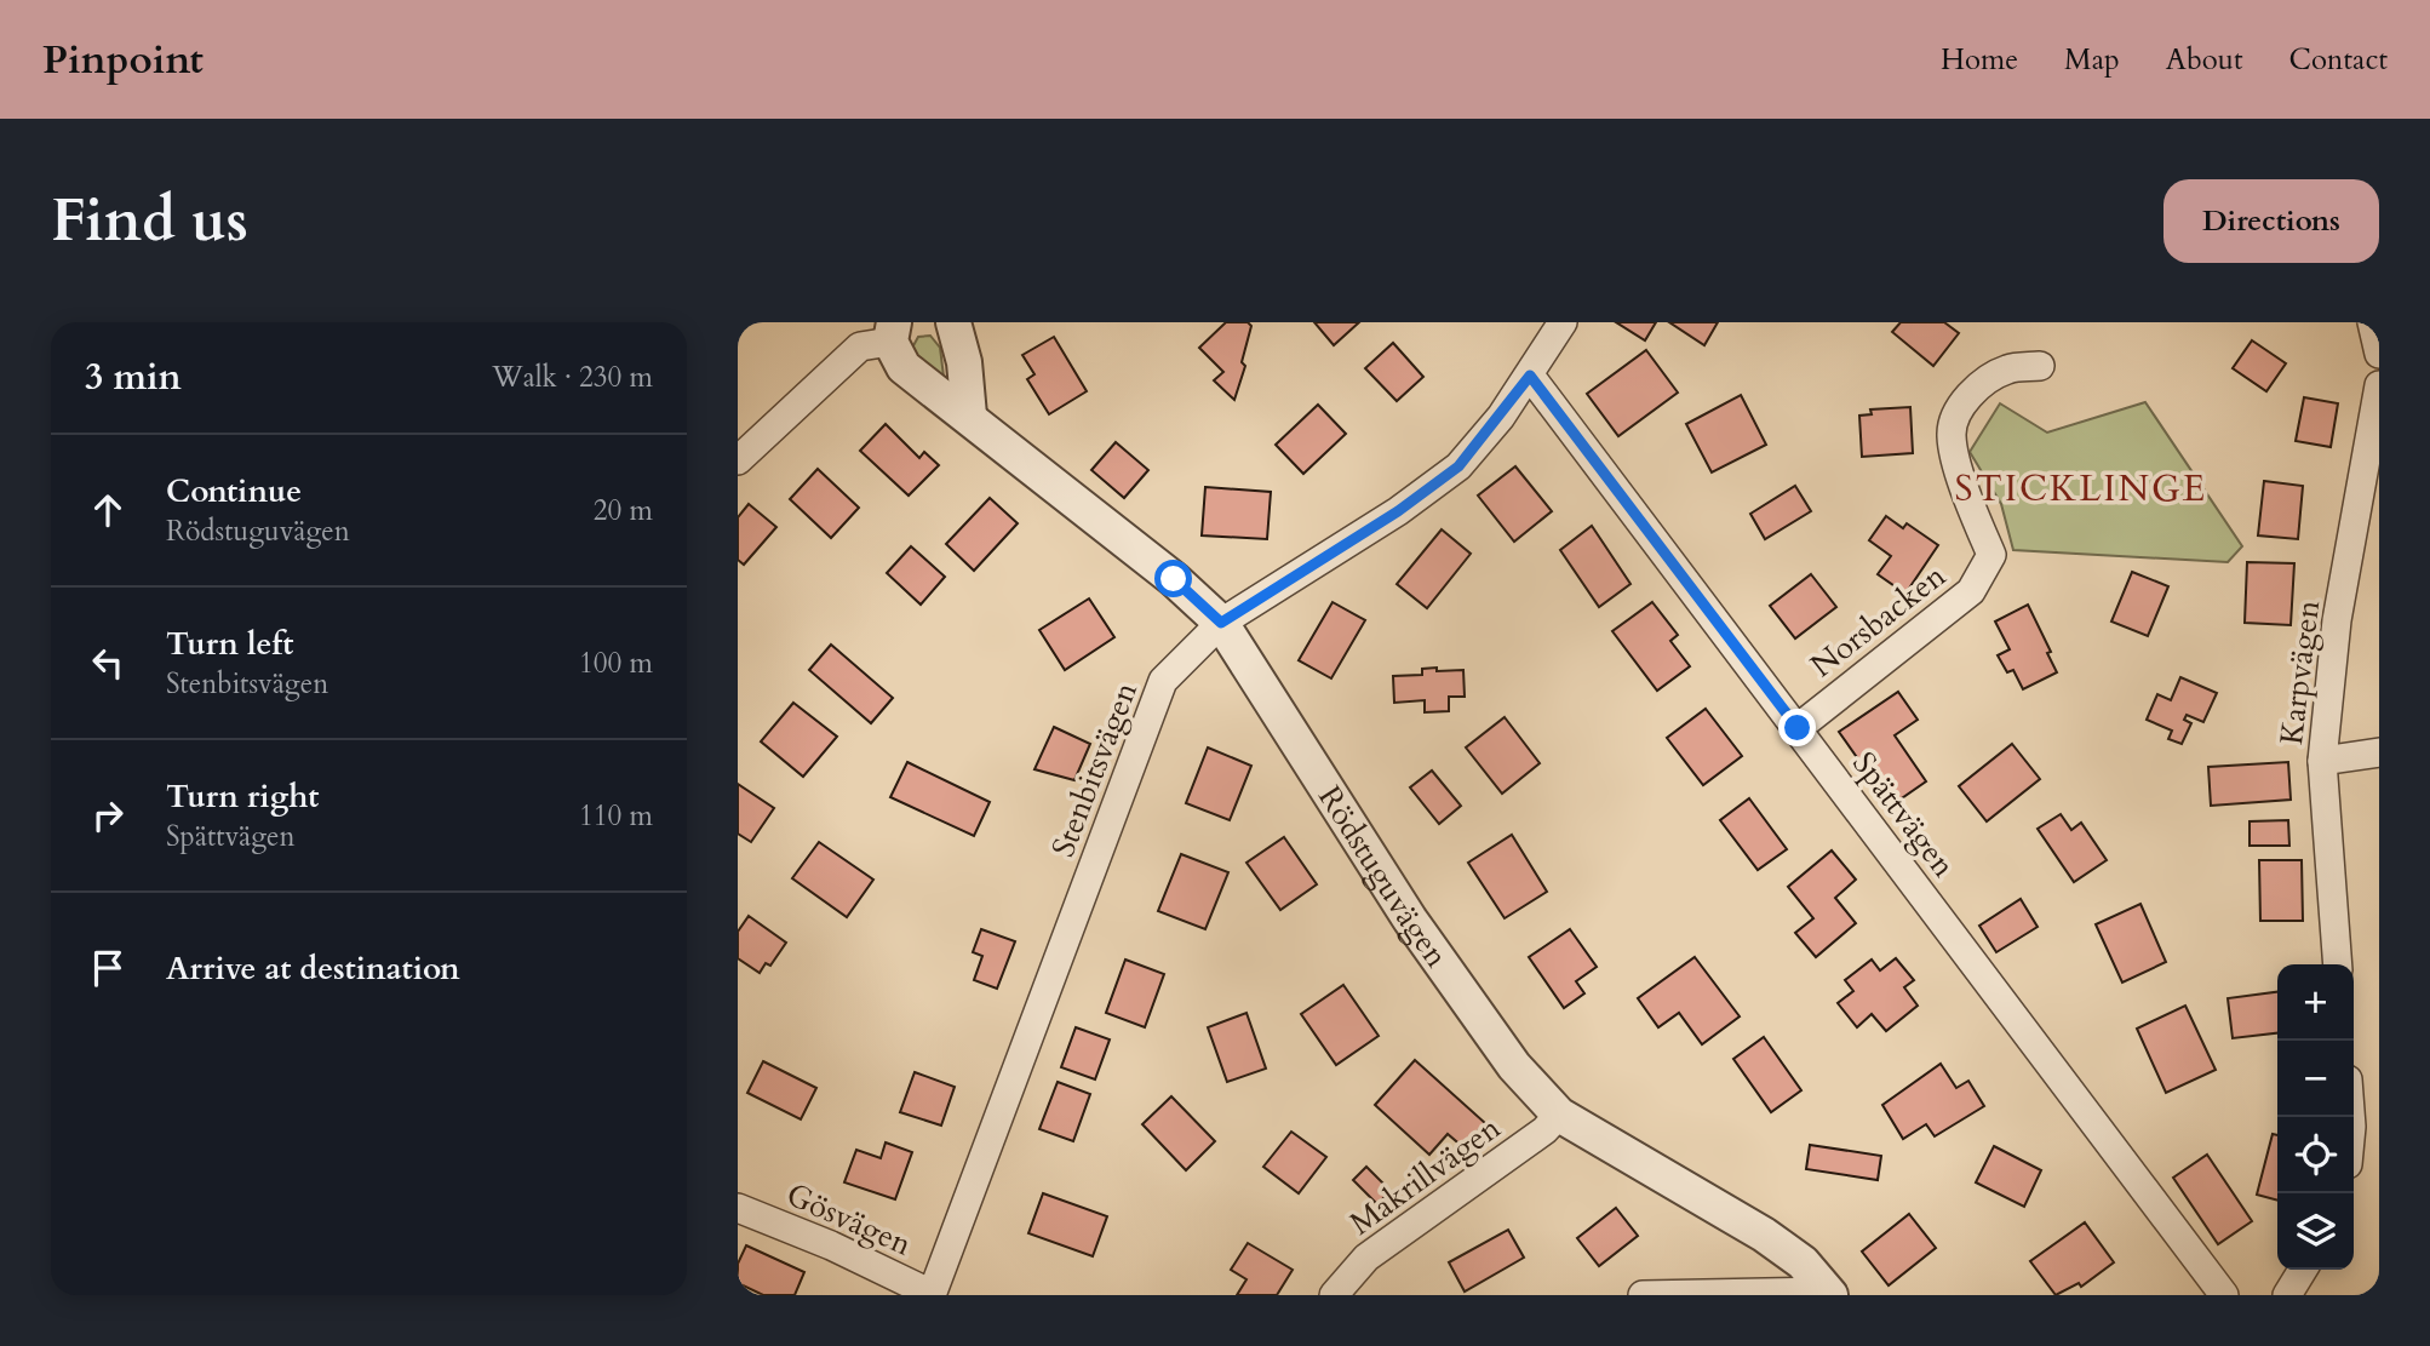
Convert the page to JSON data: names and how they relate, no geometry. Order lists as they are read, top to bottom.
{
  "streets": {
    "street": [
      "Norsbacken",
      "Karpvägen",
      "Stenbitsvägen",
      "Spättvägen",
      "Rödstuguvägen",
      "Makrillvägen",
      "Gösvägen"
    ]
  },
  "crossings": [
    ["Norsbacken", "Spättvägen"],
    ["Stenbitsvägen", "Spättvägen"],
    ["Stenbitsvägen", "Rödstuguvägen"],
    ["Stenbitsvägen", "Gösvägen"],
    ["Rödstuguvägen", "Makrillvägen"]
  ],
  "districts": ["STICKLINGE"],
  "page": {
    "header": "Pinpoint",
    "nav": [
      "Home",
      "Map",
      "About",
      "Contact"
    ],
    "buttons": "Directions",
    "title": "Find us",
    "heading": ["3 min", "Walk · 230 m"],
    "list": [
      ["Continue", "Rödstuguvägen", "20 m"],
      ["Turn left", "Stenbitsvägen", "100 m"],
      ["Turn right", "Spättvägen", "110 m"],
      "Arrive at destination"
    ],
    "map_buttons": ["+", "−"]
  }
}
